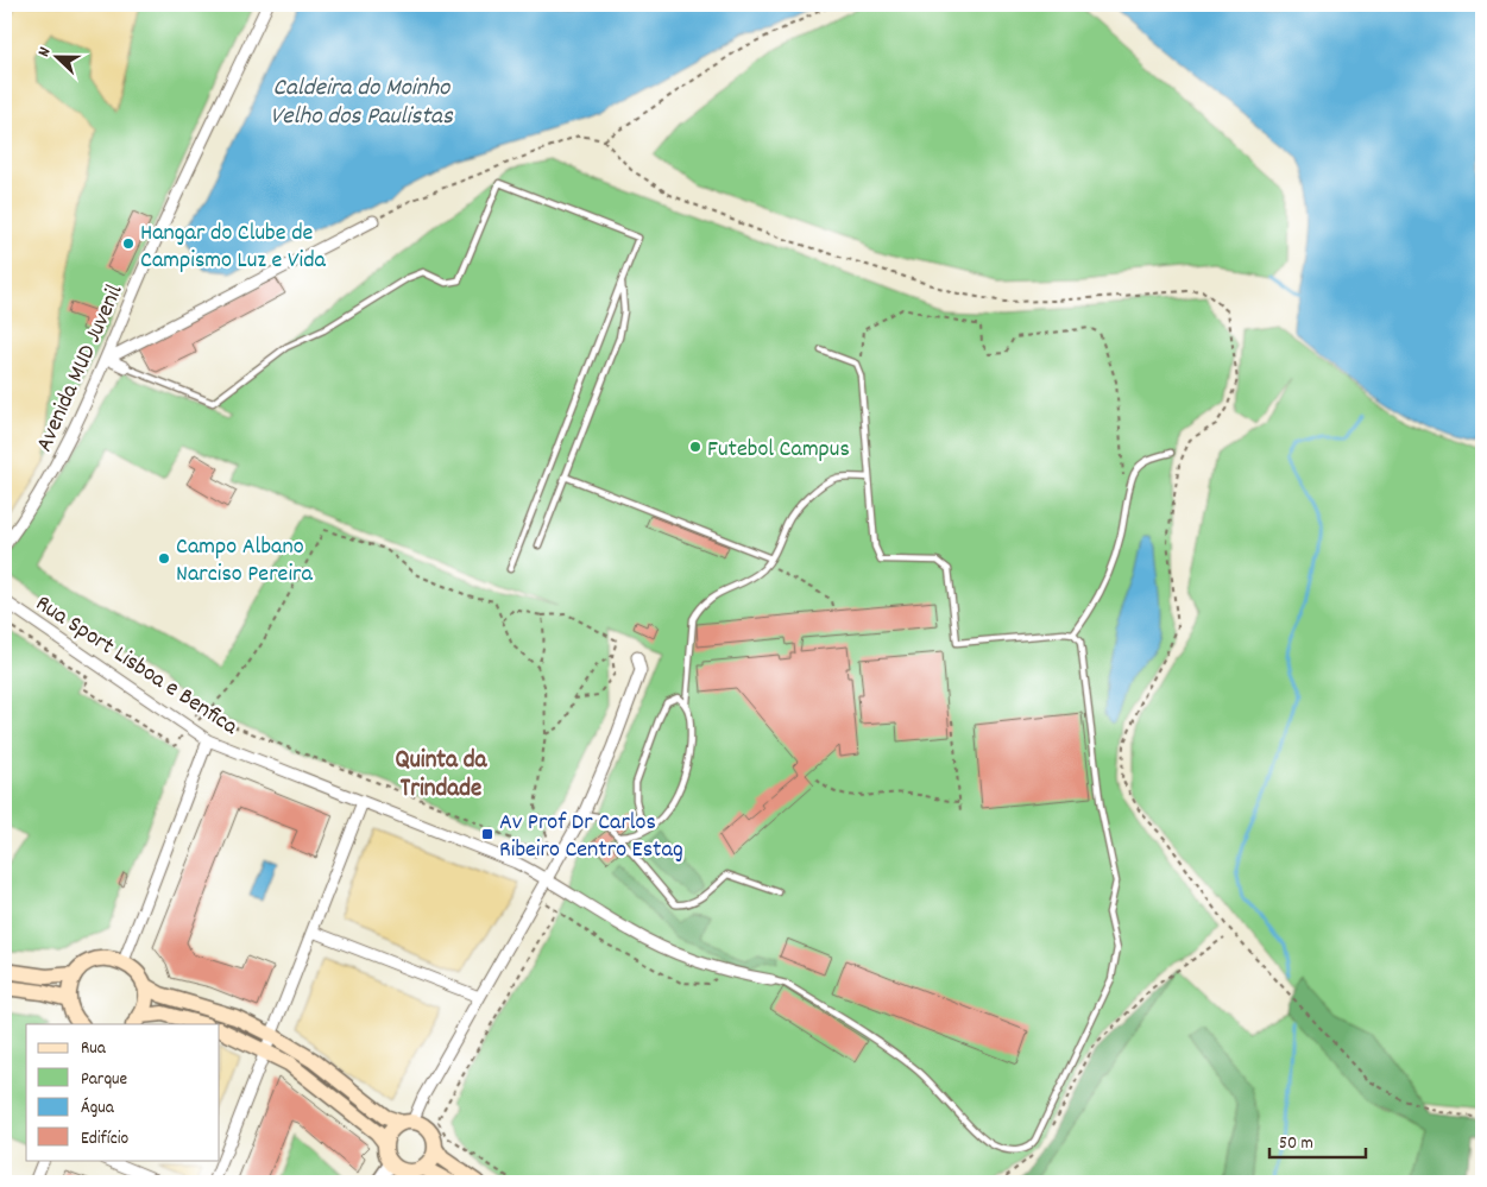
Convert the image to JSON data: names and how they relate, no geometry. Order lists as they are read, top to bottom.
{
  "streets": {
    "street": ["Avenida MUD Juvenil", "Rua Sport Lisboa e Benfica"]
  },
  "districts": ["Quinta da Trindade"],
  "water": ["Caldeira do Moinho Velho dos Paulistas"],
  "places": {
    "other": ["Hangar do Clube de Campismo Luz e Vida", "Futebol Campus", "Campo Albano Narciso Pereira"],
    "transit": ["Av Prof Dr Carlos Ribeiro Centro Estag"]
  },
  "legend": [
    "Rua",
    "Parque",
    "Água",
    "Edifício"
  ],
  "scale_bar": "50 m",
  "north": "left"
}
